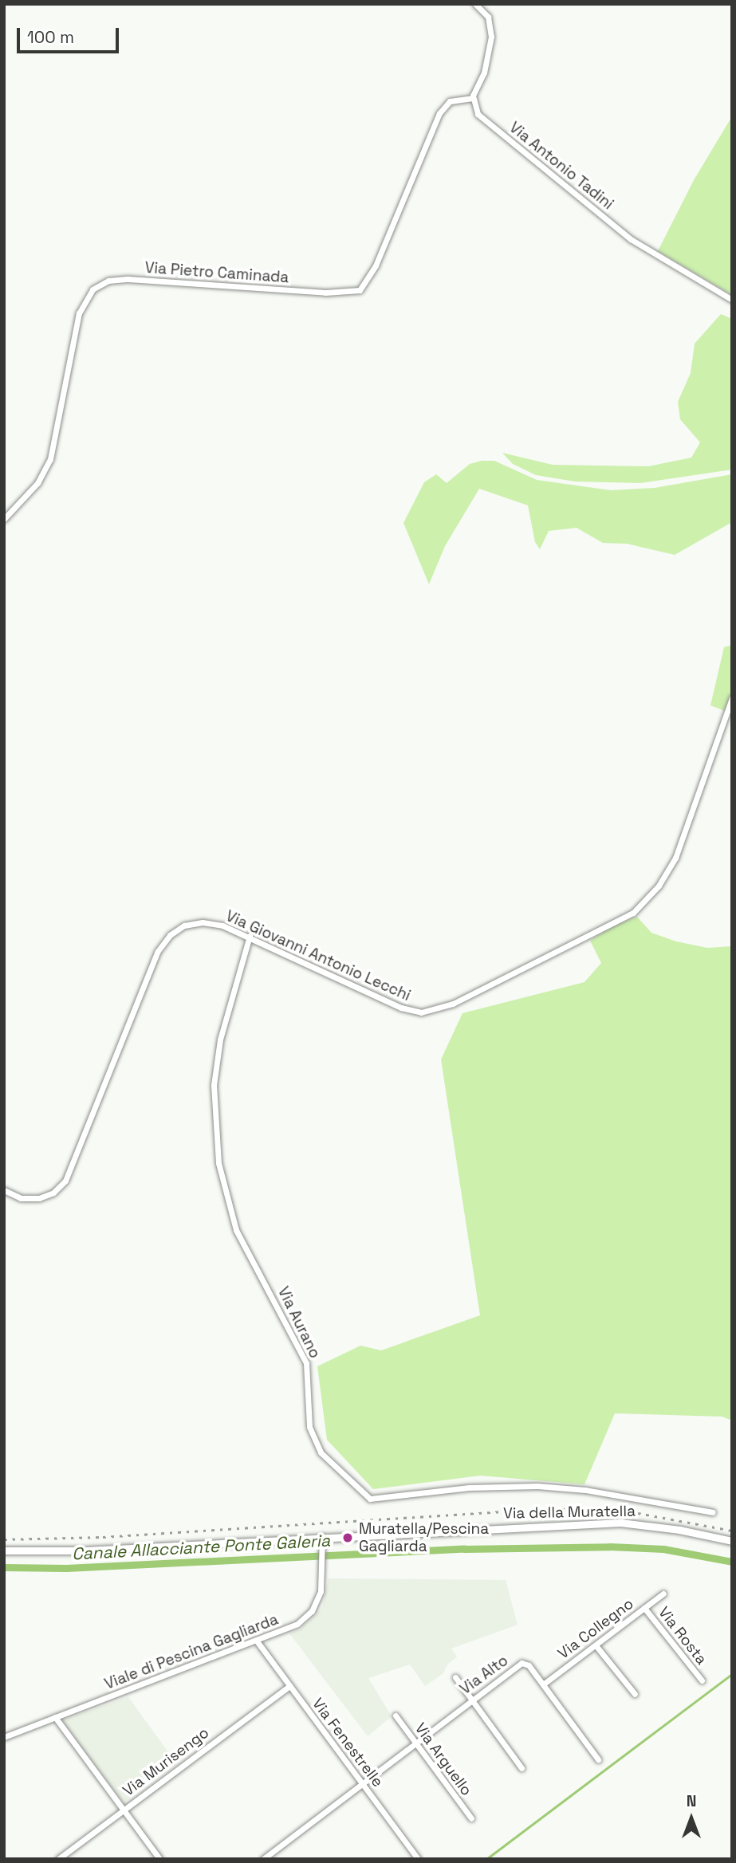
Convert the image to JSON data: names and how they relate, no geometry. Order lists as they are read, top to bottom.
{
  "streets": {
    "street": [
      "Via Antonio Tadini",
      "Via Pietro Caminada",
      "Via Giovanni Antonio Lecchi",
      "Via Aurano",
      "Via della Muratella",
      "Via Collegno",
      "Via Rosta",
      "Viale di Pescina Gagliarda",
      "Via Alto",
      "Via Fenestrelle",
      "Via Arguello",
      "Via Murisengo"
    ]
  },
  "crossings": [
    ["Via Antonio Tadini", "Via Pietro Caminada"],
    ["Via Giovanni Antonio Lecchi", "Via Aurano"],
    ["Via della Muratella", "Viale di Pescina Gagliarda"],
    ["Via Collegno", "Via Rosta"],
    ["Via Collegno", "Via Alto"],
    ["Viale di Pescina Gagliarda", "Via Fenestrelle"],
    ["Via Alto", "Via Fenestrelle"],
    ["Via Alto", "Via Arguello"],
    ["Via Fenestrelle", "Via Murisengo"]
  ],
  "water": ["Canale Allacciante Ponte Galeria"],
  "places": ["Muratella/Pescina Gagliarda"],
  "scale_bar": "100 m",
  "north": "top"
}
